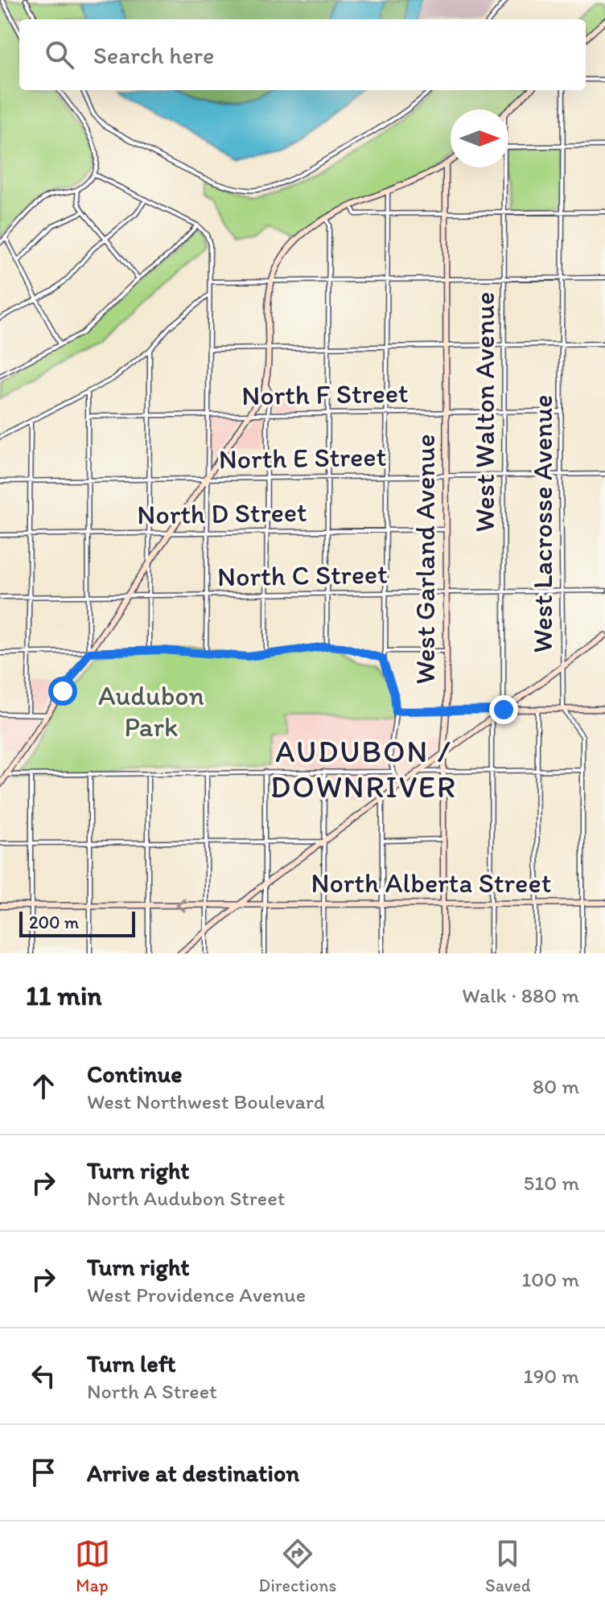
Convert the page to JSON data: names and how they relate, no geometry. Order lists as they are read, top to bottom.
{
  "streets": {
    "main road": ["West Garland Avenue", "North Alberta Street"],
    "street": [
      "North F Street",
      "West Walton Avenue",
      "North E Street",
      "North D Street",
      "West Lacrosse Avenue",
      "North C Street"
    ]
  },
  "crossings": [
    ["North F Street", "West Walton Avenue"],
    ["North F Street", "West Lacrosse Avenue"],
    ["North F Street", "West Garland Avenue"],
    ["West Walton Avenue", "North E Street"],
    ["West Walton Avenue", "North C Street"],
    ["North E Street", "West Lacrosse Avenue"],
    ["North E Street", "West Garland Avenue"],
    ["North D Street", "West Garland Avenue"],
    ["West Lacrosse Avenue", "North C Street"],
    ["West Garland Avenue", "North C Street"],
    ["West Garland Avenue", "North Alberta Street"]
  ],
  "districts": ["AUDUBON / DOWNRIVER"],
  "parks": ["Audubon Park"],
  "scale_bar": "200 m",
  "north": "right",
  "page": {
    "search": "Search here",
    "scale": "200 m",
    "heading": ["11 min", "Walk · 880 m"],
    "list": [
      ["Continue", "West Northwest Boulevard", "80 m"],
      ["Turn right", "North Audubon Street", "510 m"],
      ["Turn right", "West Providence Avenue", "100 m"],
      ["Turn left", "North A Street", "190 m"],
      "Arrive at destination"
    ],
    "nav": ["Map", "Directions", "Saved"]
  }
}
